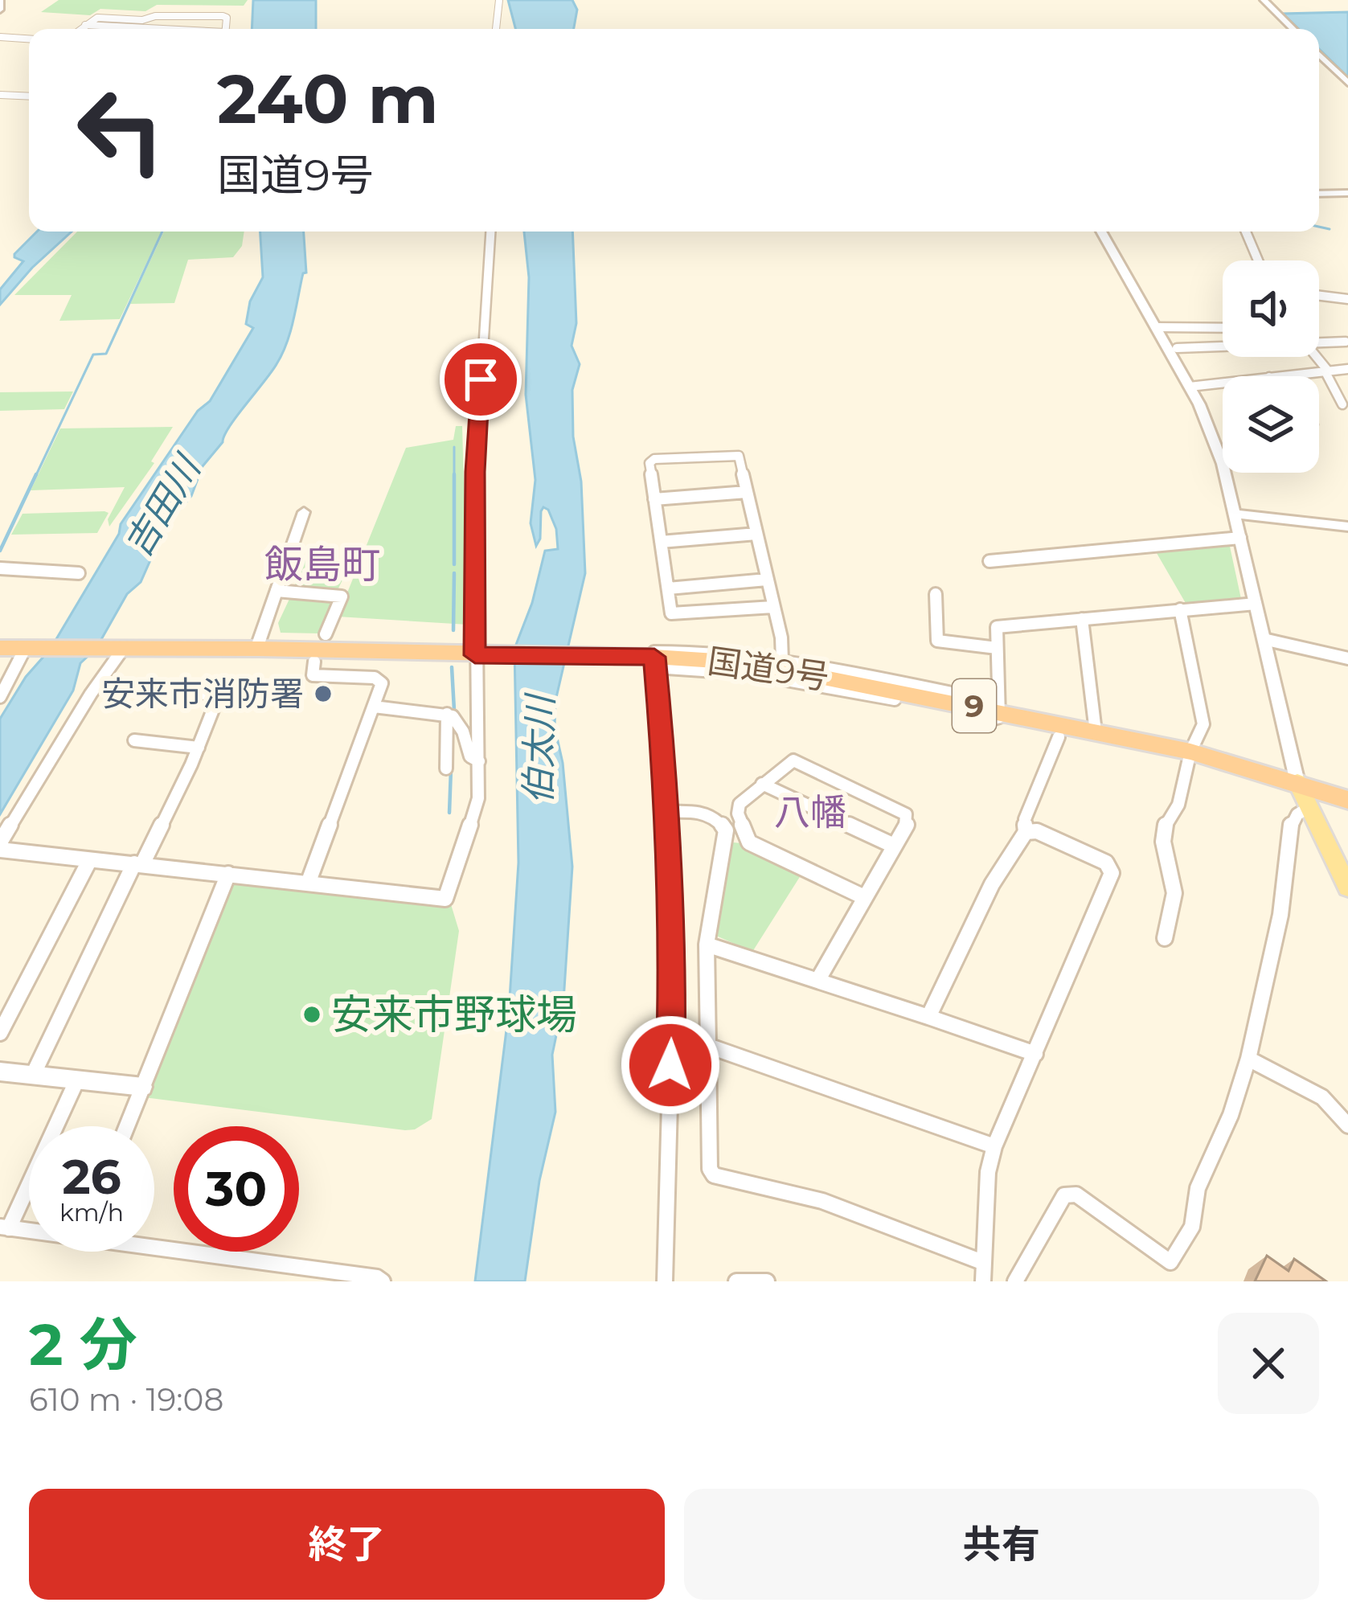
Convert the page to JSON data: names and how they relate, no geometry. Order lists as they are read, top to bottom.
{
  "streets": {
    "highway": ["国道9号", "9"]
  },
  "districts": ["飯島町", "八幡"],
  "water": ["吉田川", "伯太川"],
  "places": ["安来市消防署", "安来市野球場"],
  "page": {
    "turn": ["240 m", "国道9号"],
    "speed": "26 km/h",
    "limit": "30",
    "heading": ["2 分", "610 m · 19:08"],
    "buttons": ["終了", "共有"]
  }
}
